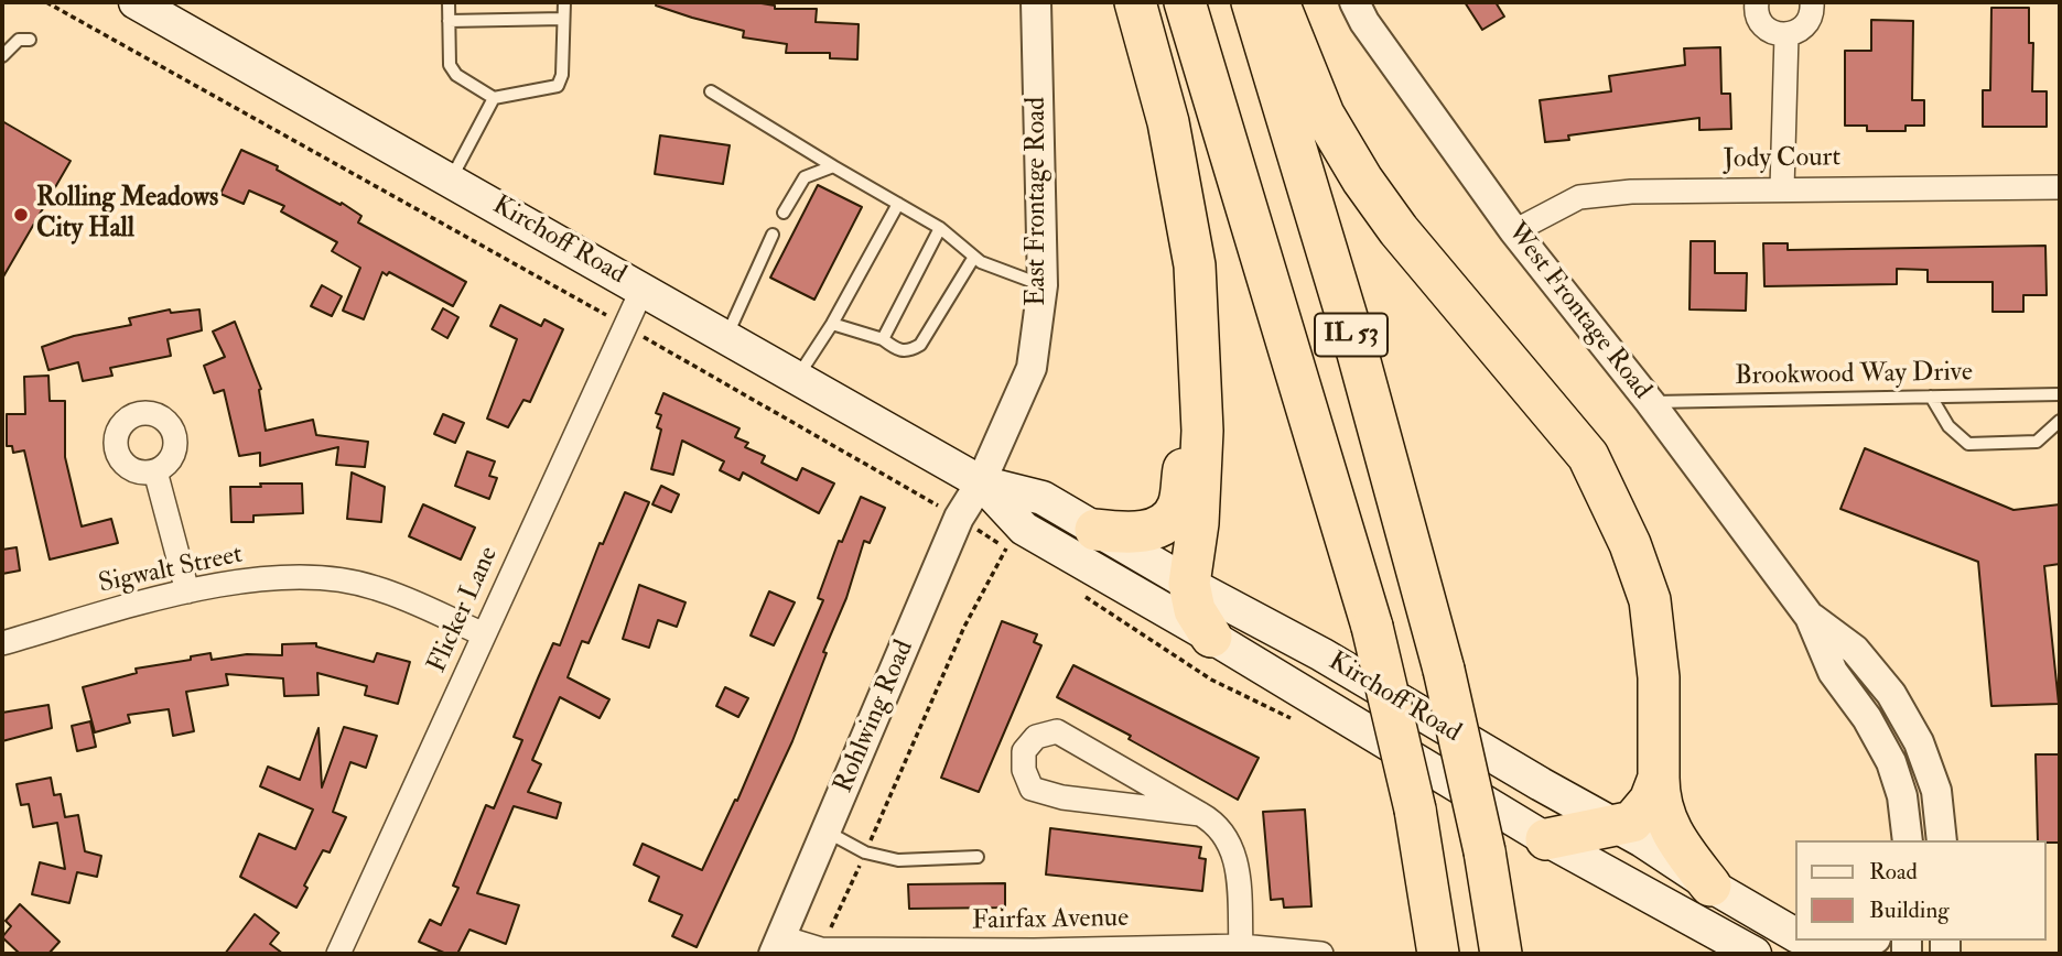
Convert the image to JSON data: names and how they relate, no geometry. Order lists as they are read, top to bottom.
{
  "streets": {
    "highway": ["IL 53"],
    "main road": ["Kirchoff Road"],
    "street": [
      "Jody Court",
      "East Frontage Road",
      "West Frontage Road",
      "Sigwalt Street",
      "Flicker Lane",
      "Rohlwing Road",
      "Fairfax Avenue"
    ],
    "lane": ["Brookwood Way Drive"]
  },
  "crossings": [
    ["Jody Court", "West Frontage Road"],
    ["East Frontage Road", "Kirchoff Road"],
    ["East Frontage Road", "Rohlwing Road"],
    ["Kirchoff Road", "Flicker Lane"],
    ["Kirchoff Road", "Rohlwing Road"],
    ["West Frontage Road", "Brookwood Way Drive"],
    ["Sigwalt Street", "Flicker Lane"],
    ["Rohlwing Road", "Fairfax Avenue"]
  ],
  "places": ["Rolling Meadows City Hall"],
  "legend": ["Road", "Building"]
}
